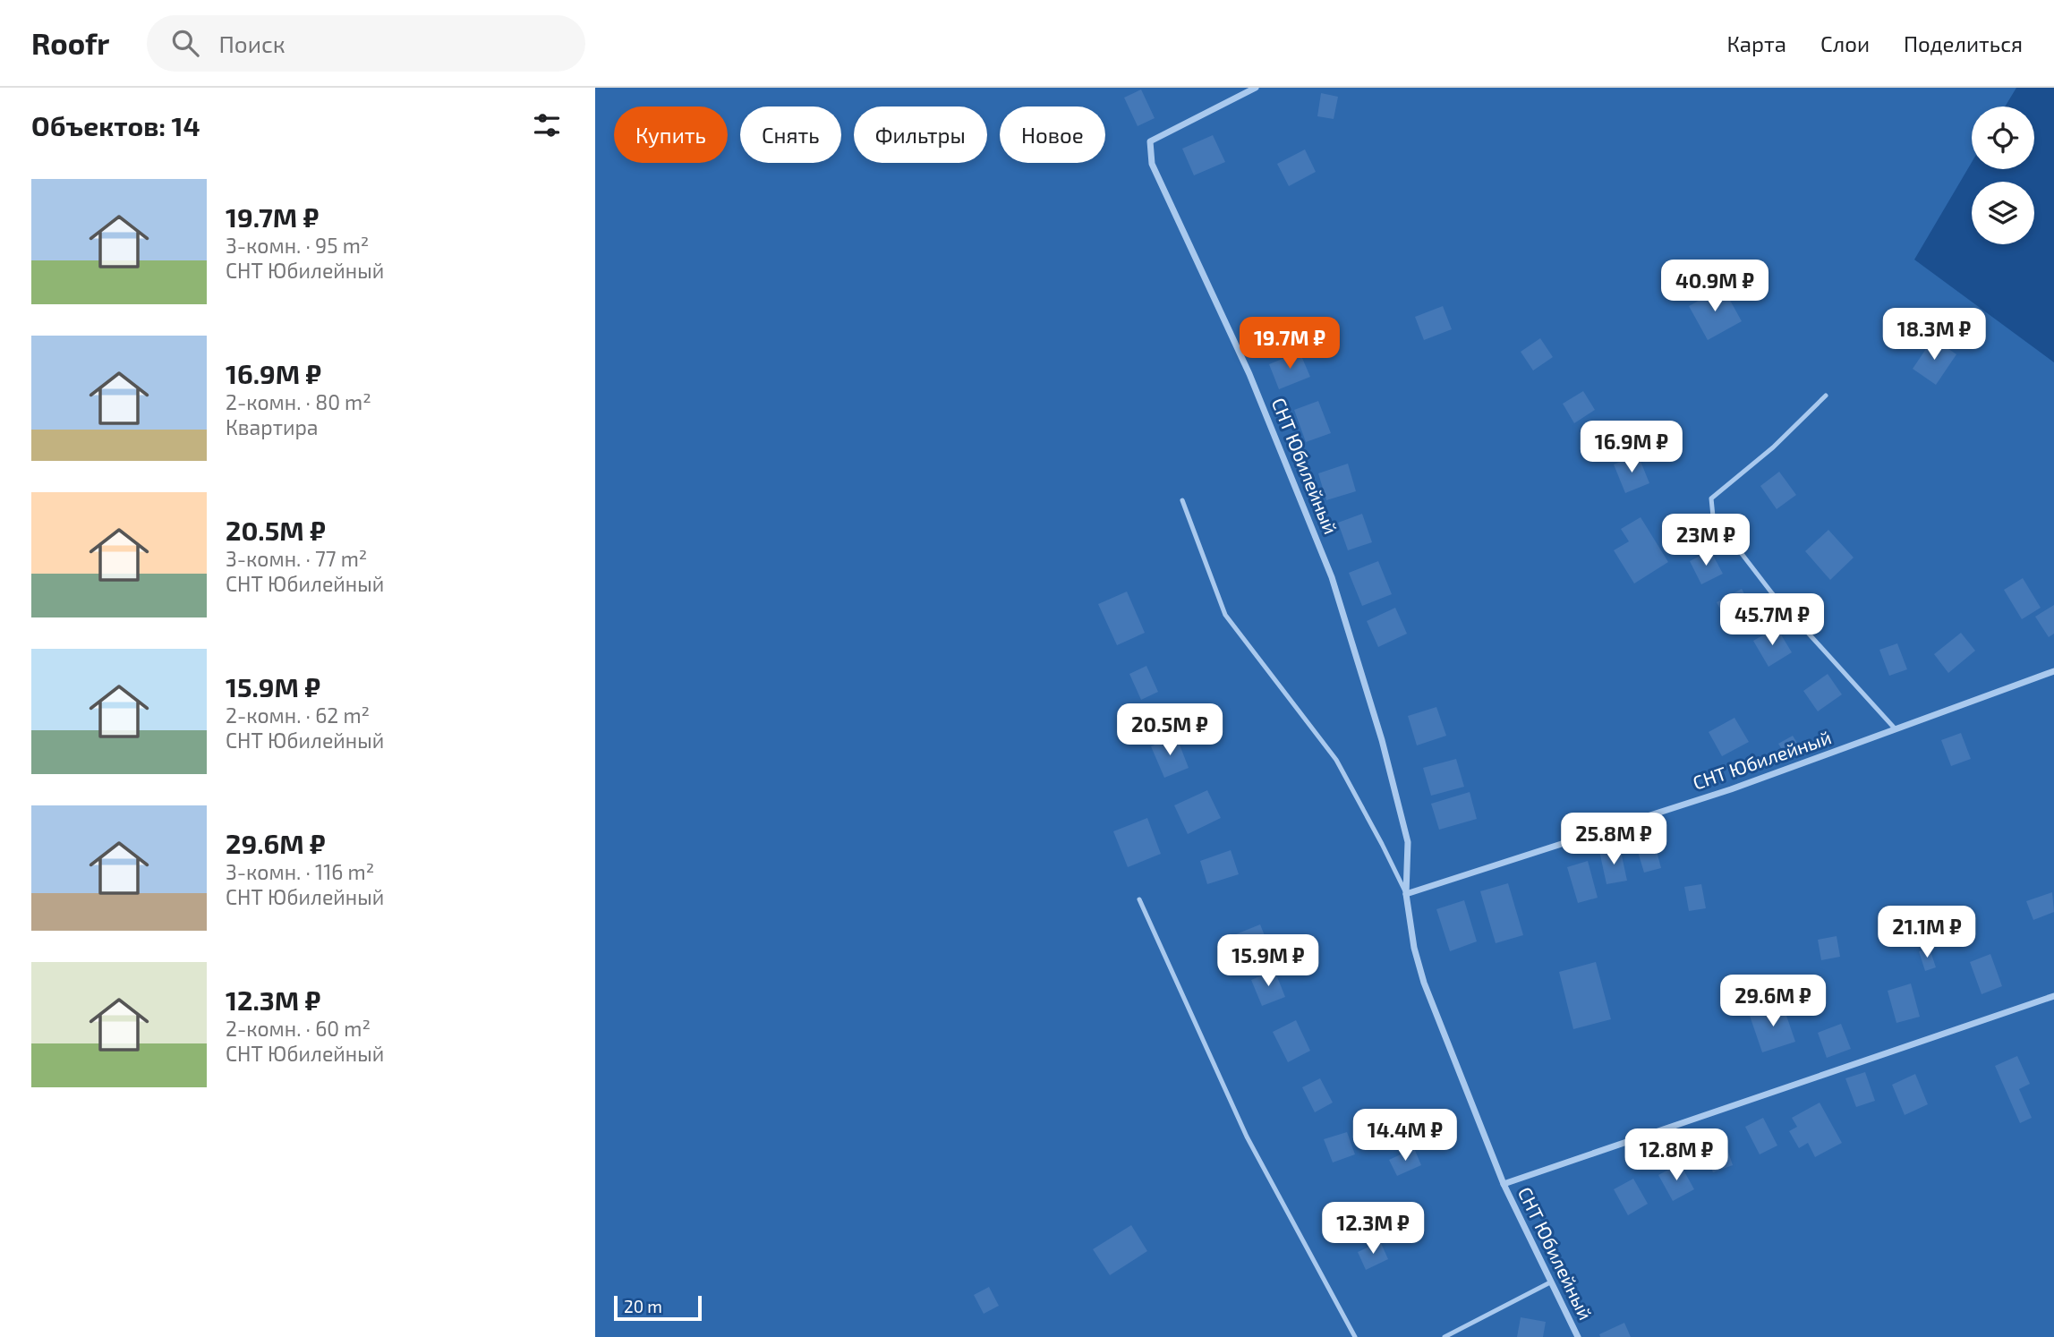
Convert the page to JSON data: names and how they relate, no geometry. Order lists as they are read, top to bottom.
{
  "streets": {
    "street": ["СНТ Юбилейный"]
  },
  "scale_bar": "20 m",
  "page": {
    "header": "Roofr",
    "search": "Поиск",
    "nav": ["Карта", "Слои", "Поделиться"],
    "heading": "Объектов: 14",
    "chip": [
      "Купить",
      "Снять",
      "Фильтры",
      "Новое"
    ],
    "list": [
      {
        "name": "19.7M ₽",
        "note": "3-комн. · 95 m² · СНТ Юбилейный"
      },
      {
        "name": "16.9M ₽",
        "note": "2-комн. · 80 m² · Квартира"
      },
      {
        "name": "20.5M ₽",
        "note": "3-комн. · 77 m² · СНТ Юбилейный"
      },
      {
        "name": "15.9M ₽",
        "note": "2-комн. · 62 m² · СНТ Юбилейный"
      },
      {
        "name": "29.6M ₽",
        "note": "3-комн. · 116 m² · СНТ Юбилейный"
      },
      {
        "name": "12.3M ₽",
        "note": "2-комн. · 60 m² · СНТ Юбилейный"
      }
    ],
    "price": [
      "40.9M ₽",
      "18.3M ₽",
      "19.7M ₽",
      "16.9M ₽",
      "23M ₽",
      "45.7M ₽",
      "20.5M ₽",
      "25.8M ₽",
      "21.1M ₽",
      "15.9M ₽",
      "29.6M ₽",
      "14.4M ₽",
      "12.8M ₽",
      "12.3M ₽"
    ],
    "scale": "20 m"
  }
}
